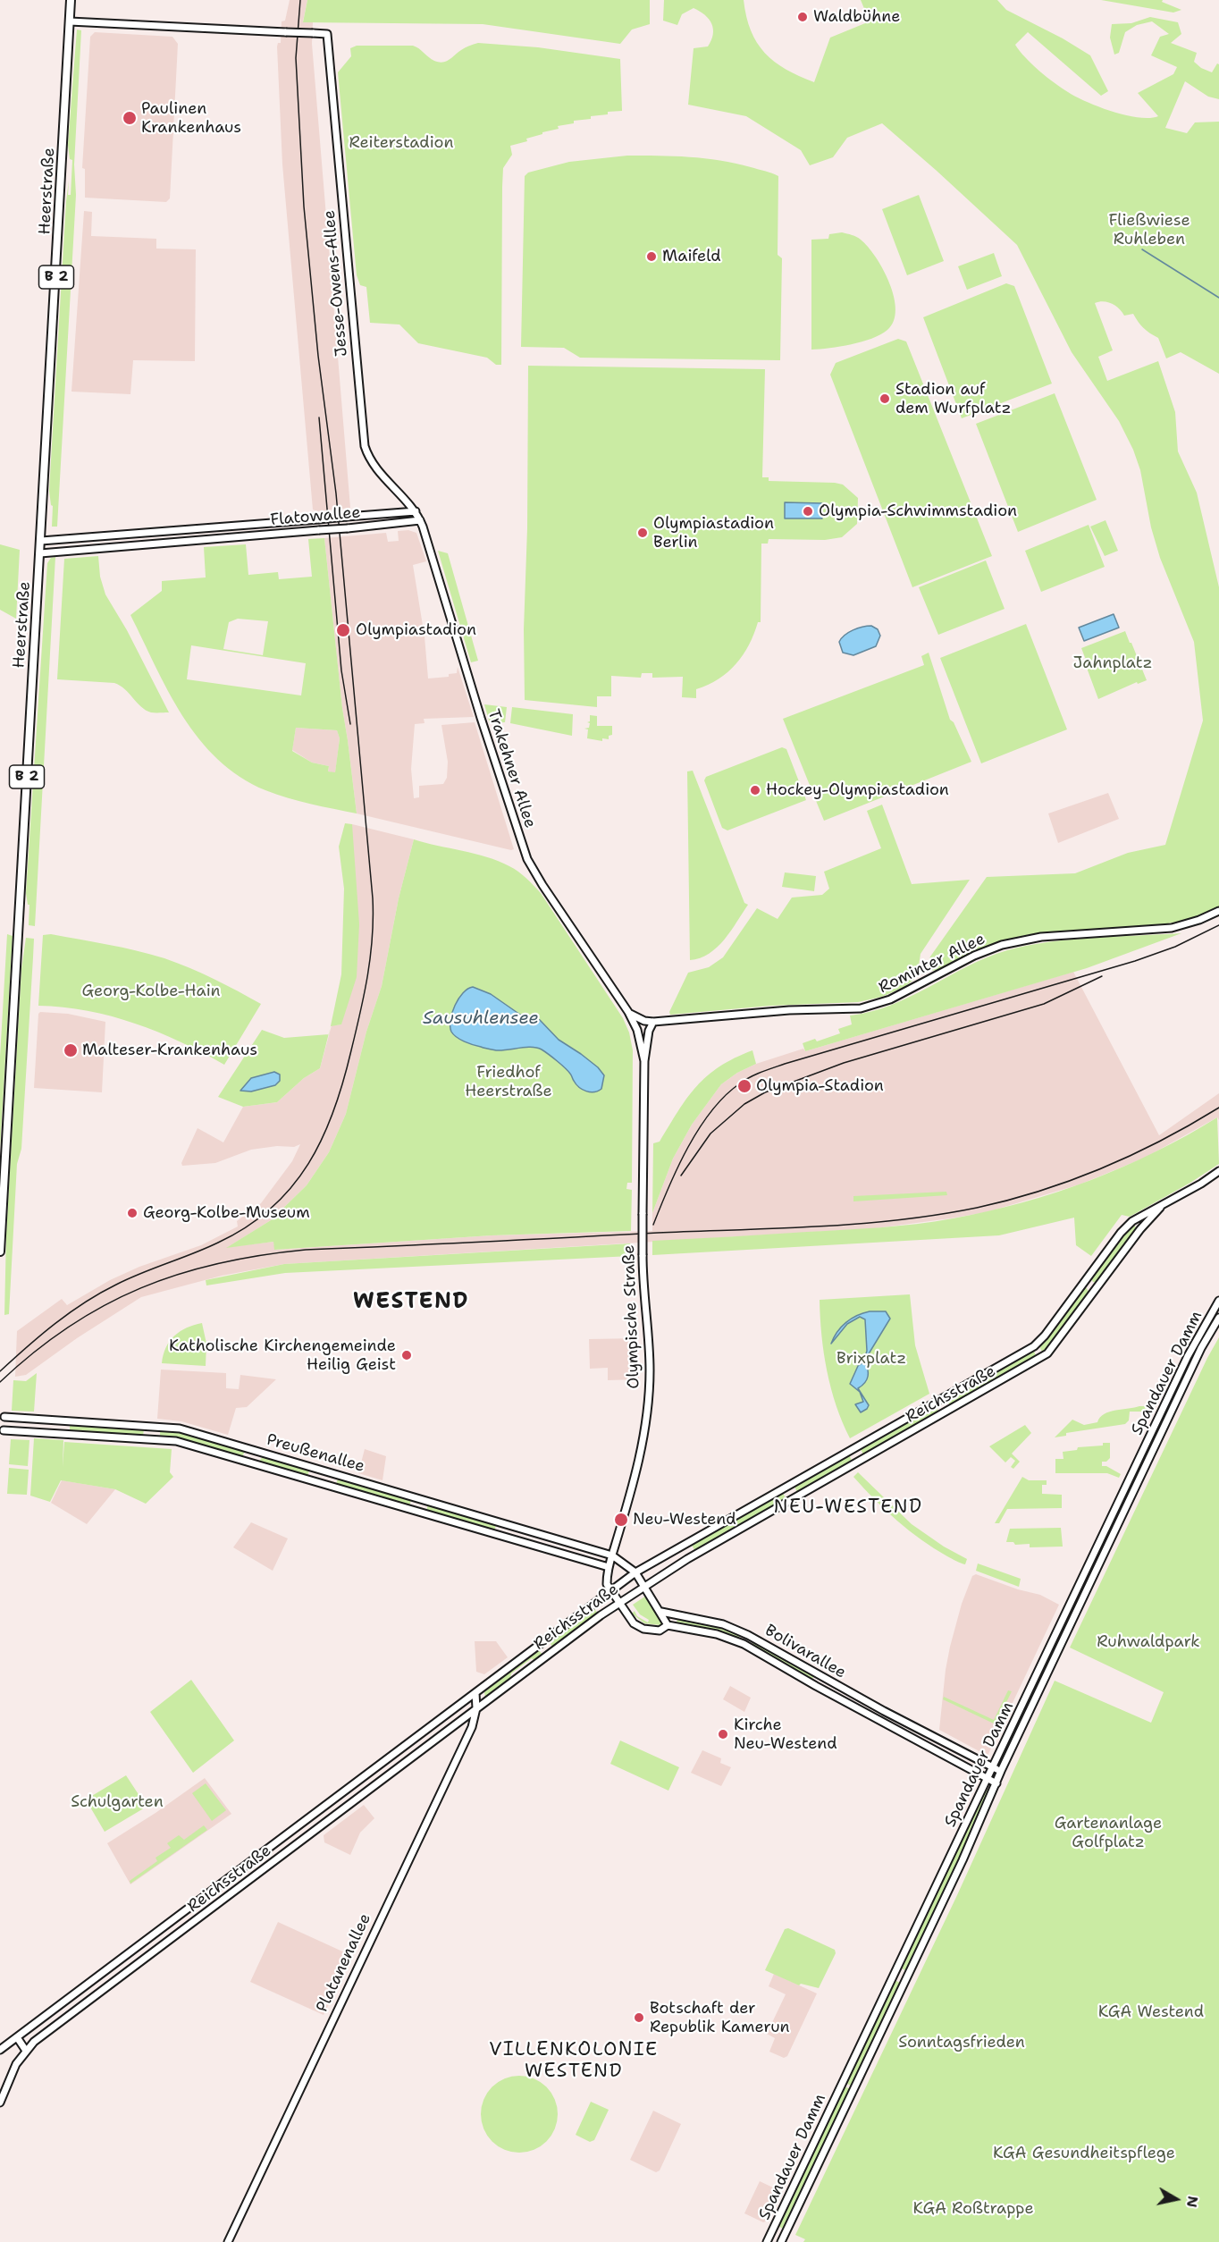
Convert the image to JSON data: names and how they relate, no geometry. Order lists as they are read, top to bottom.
{
  "streets": {
    "main road": [
      "Heerstraße",
      "B 2",
      "Jesse-Owens-Allee",
      "Flatowallee",
      "Trakehner Allee",
      "Rominter Allee",
      "Olympische Straße",
      "Spandauer Damm",
      "Reichsstraße",
      "Preußenallee",
      "Bolivarallee",
      "Platanenallee"
    ]
  },
  "crossings": [
    ["Heerstraße", "Jesse-Owens-Allee"],
    ["Heerstraße", "Flatowallee"],
    ["Jesse-Owens-Allee", "Flatowallee"],
    ["Jesse-Owens-Allee", "Trakehner Allee"],
    ["Flatowallee", "Trakehner Allee"],
    ["Trakehner Allee", "Olympische Straße"],
    ["Rominter Allee", "Olympische Straße"],
    ["Olympische Straße", "Reichsstraße"],
    ["Olympische Straße", "Preußenallee"],
    ["Olympische Straße", "Bolivarallee"],
    ["Spandauer Damm", "Bolivarallee"],
    ["Reichsstraße", "Preußenallee"],
    ["Reichsstraße", "Bolivarallee"],
    ["Reichsstraße", "Platanenallee"]
  ],
  "districts": ["WESTEND", "NEU-WESTEND", "VILLENKOLONIE WESTEND"],
  "water": ["Sausuhlensee"],
  "parks": [
    "Reiterstadion",
    "Fließwiese Ruhleben",
    "Jahnplatz",
    "Georg-Kolbe-Hain",
    "Friedhof Heerstraße",
    "Brixplatz",
    "Ruhwaldpark",
    "Schulgarten",
    "Gartenanlage Golfplatz",
    "KGA Westend",
    "Sonntagsfrieden",
    "KGA Gesundheitspflege",
    "KGA Roßtrappe"
  ],
  "places": [
    "Waldbühne",
    "Paulinen Krankenhaus",
    "Maifeld",
    "Stadion auf dem Wurfplatz",
    "Olympia-Schwimmstadion",
    "Olympiastadion Berlin",
    "Olympiastadion",
    "Hockey-Olympiastadion",
    "Malteser-Krankenhaus",
    "Olympia-Stadion",
    "Georg-Kolbe-Museum",
    "Katholische Kirchengemeinde Heilig Geist",
    "Neu-Westend",
    "Kirche Neu-Westend",
    "Botschaft der Republik Kamerun"
  ],
  "north": "right"
}
